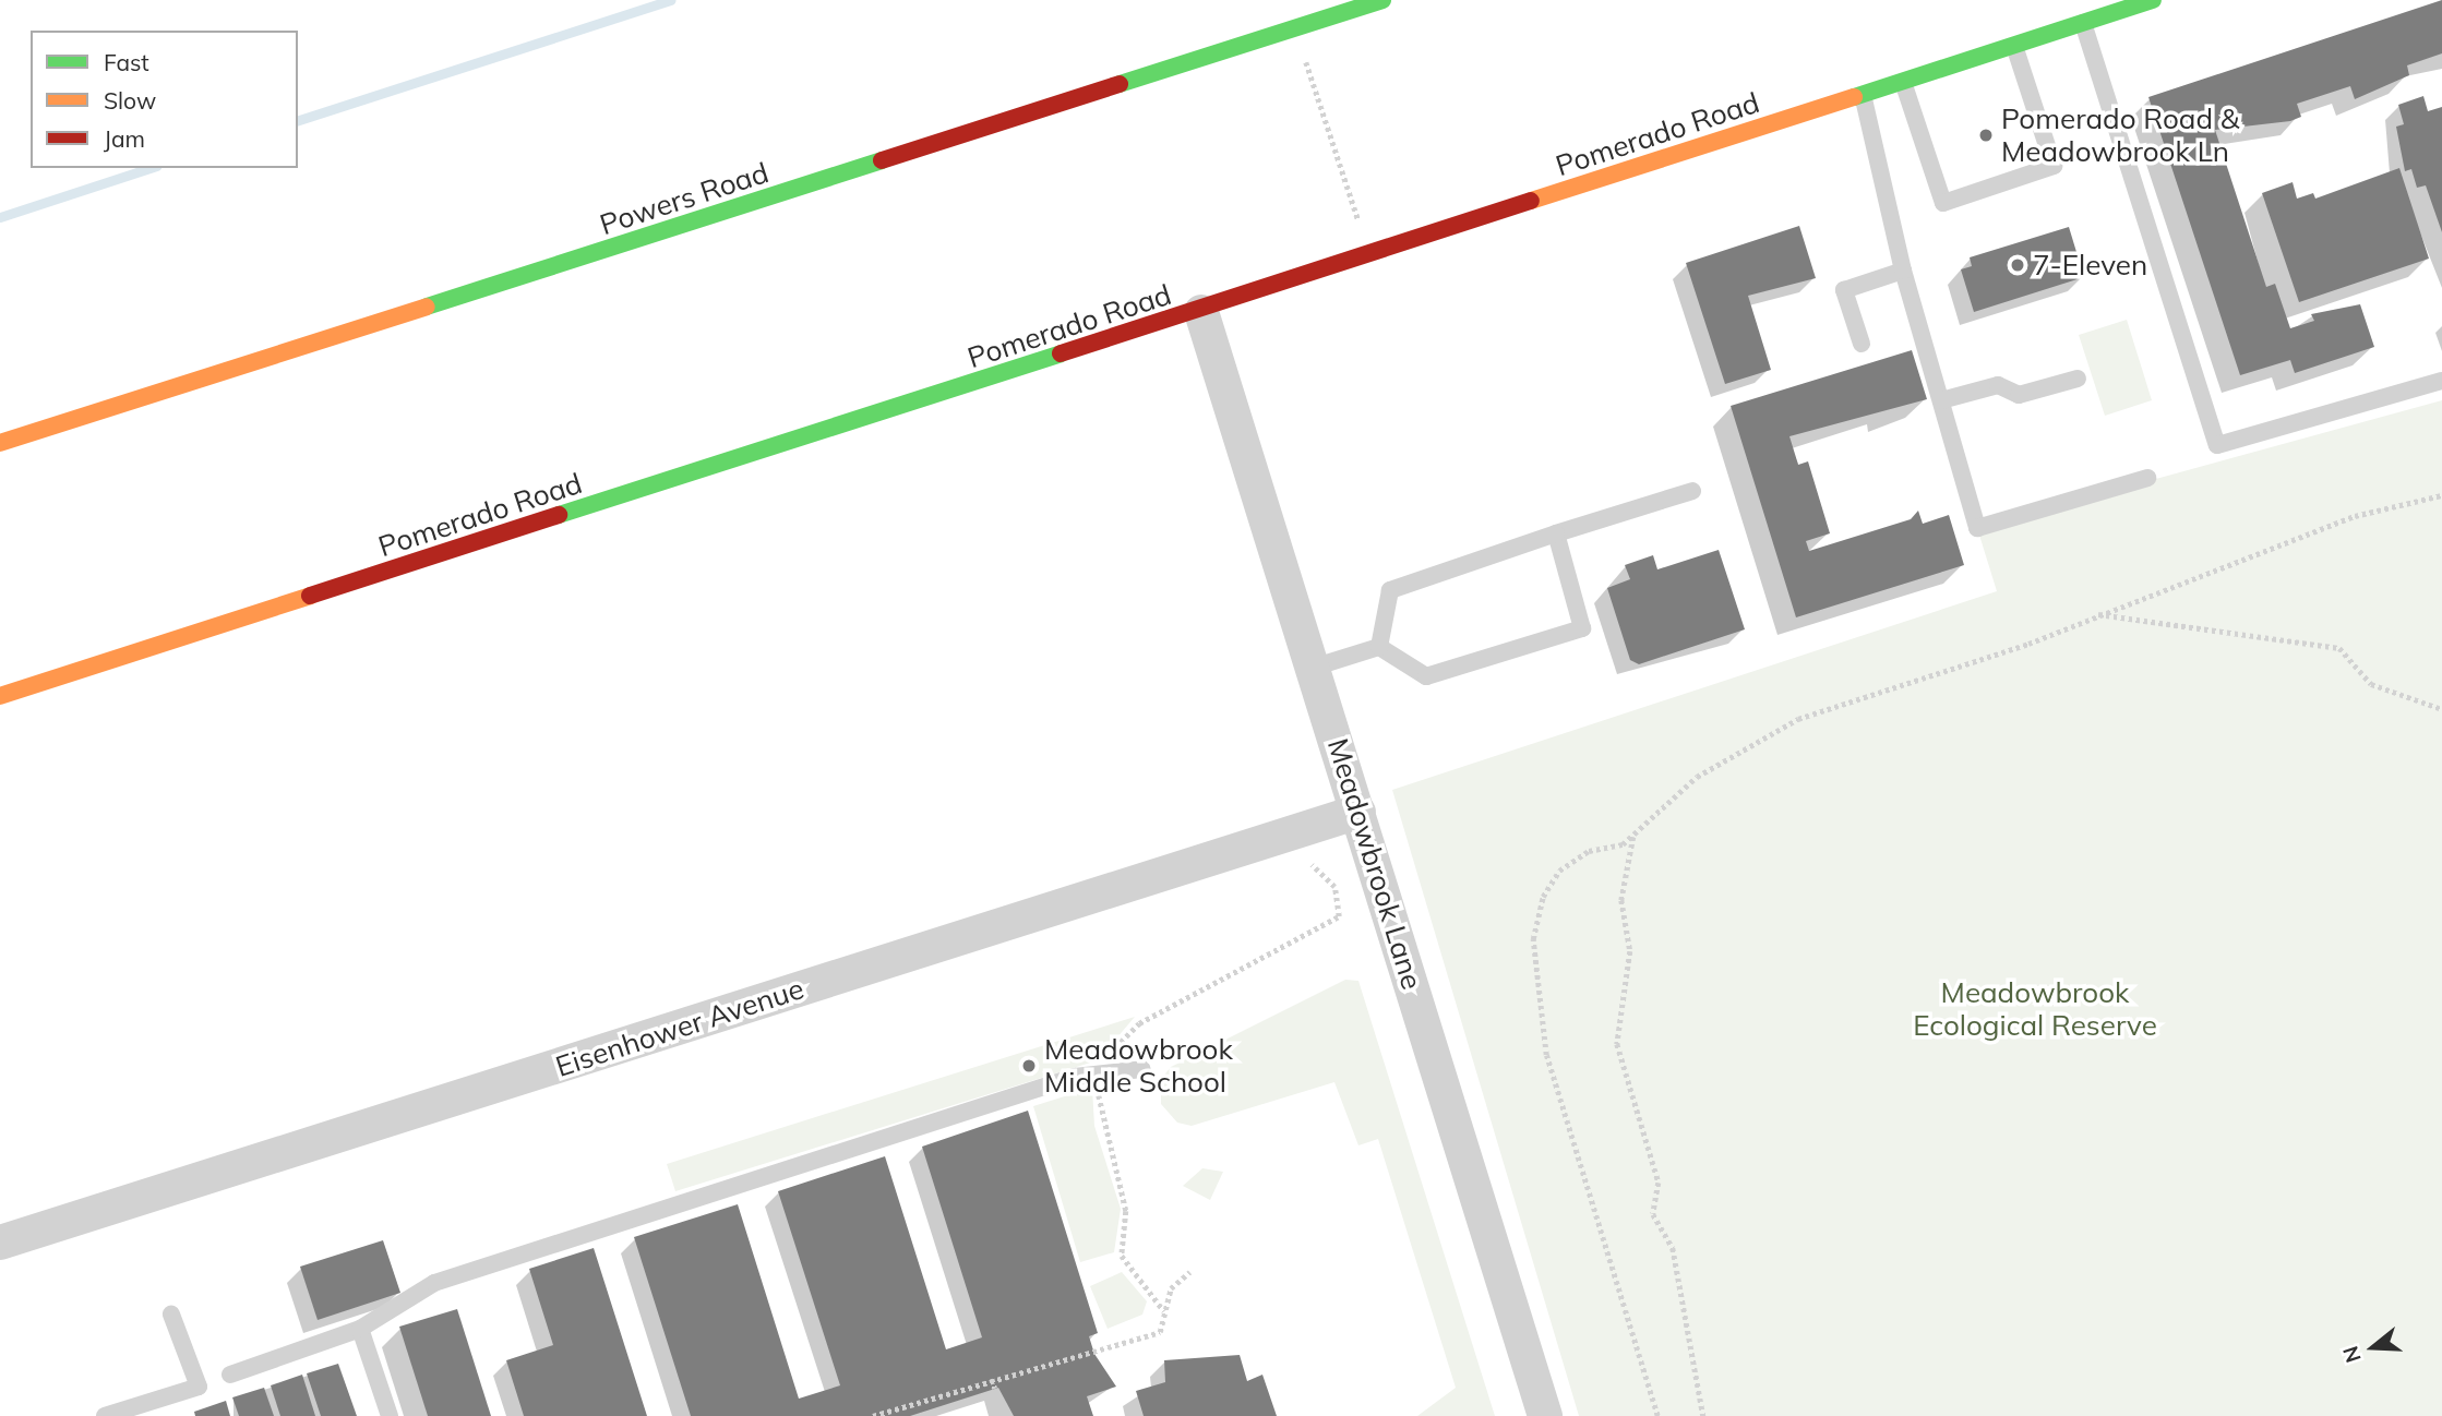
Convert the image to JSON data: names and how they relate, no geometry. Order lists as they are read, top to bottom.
{
  "streets": {
    "main road": ["Pomerado Road", "Powers Road"],
    "street": ["Meadowbrook Lane", "Eisenhower Avenue"]
  },
  "crossings": [
    ["Pomerado Road", "Meadowbrook Lane"],
    ["Meadowbrook Lane", "Eisenhower Avenue"]
  ],
  "parks": ["Meadowbrook Ecological Reserve"],
  "places": ["Pomerado Road & Meadowbrook Ln", "7-Eleven", "Meadowbrook Middle School"],
  "legend": ["Fast", "Slow", "Jam"],
  "north": "left"
}
